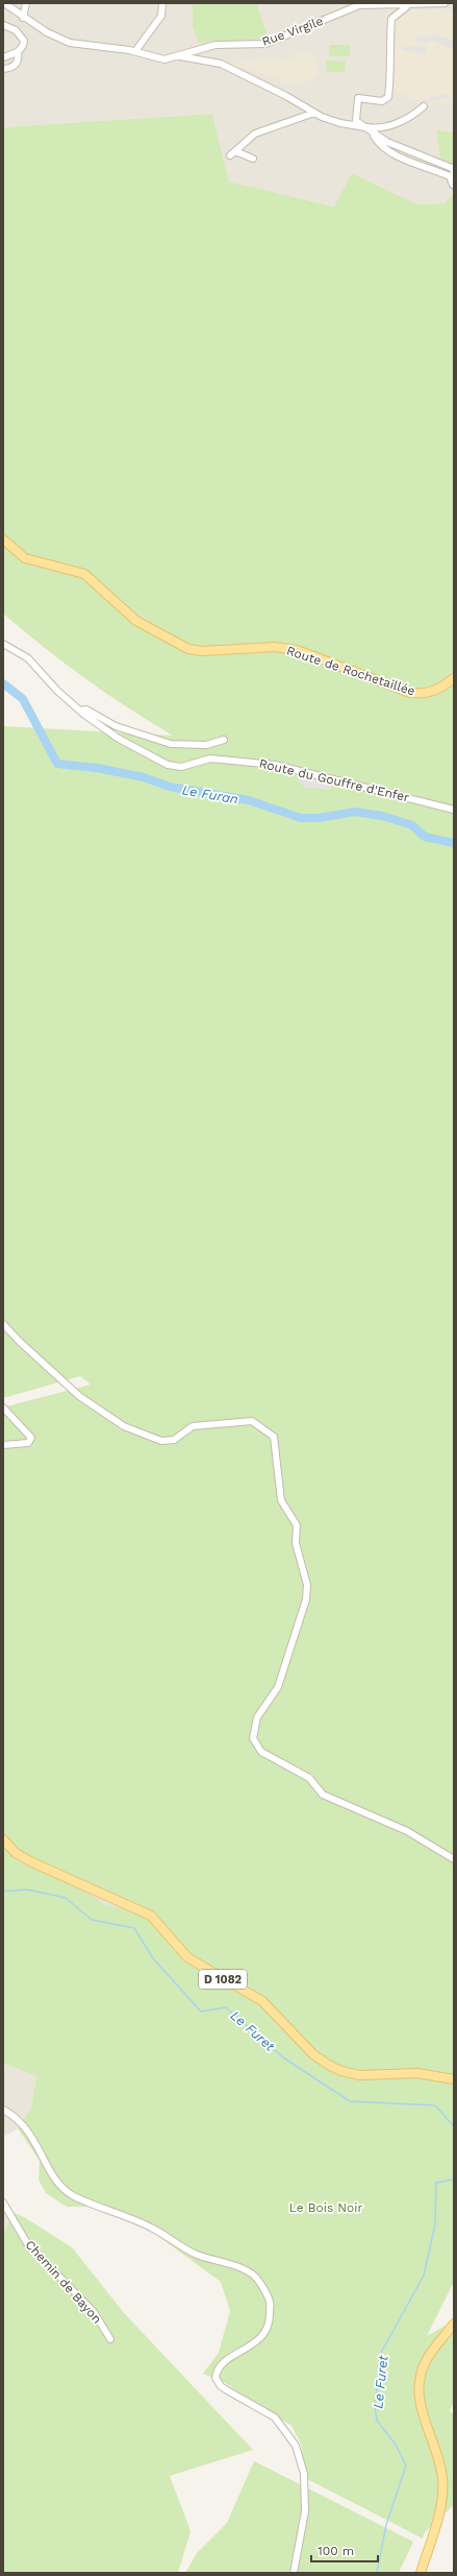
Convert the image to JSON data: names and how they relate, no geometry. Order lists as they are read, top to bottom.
{
  "streets": {
    "main road": ["Route de Rochetaillée", "D 1082"],
    "street": ["Rue Virgile", "Route du Gouffre d'Enfer", "Chemin de Bayon"]
  },
  "water": ["Le Furan", "Le Furet"],
  "parks": ["Le Bois Noir"],
  "scale_bar": "100 m"
}
